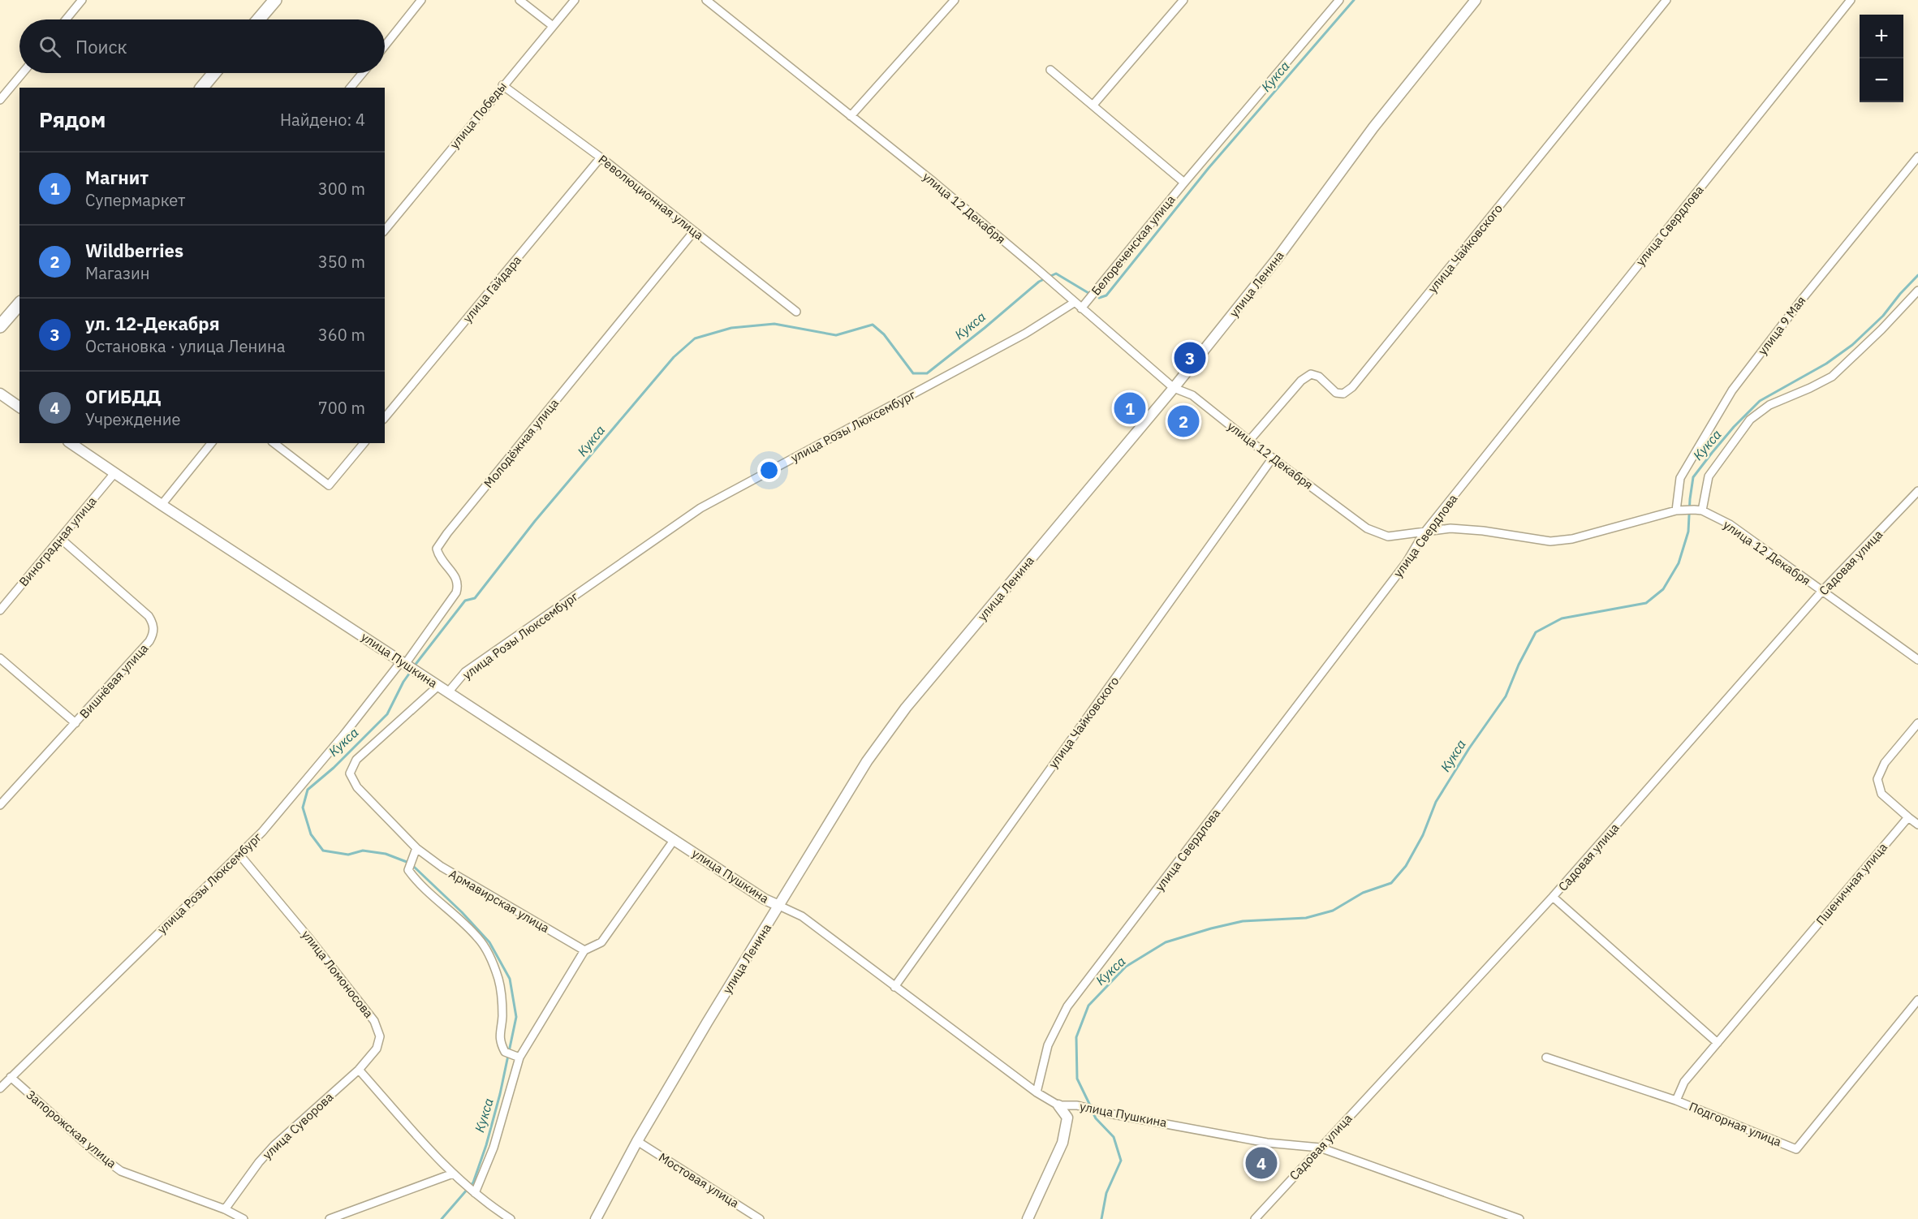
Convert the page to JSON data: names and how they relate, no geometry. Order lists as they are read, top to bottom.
{
  "streets": {
    "street": [
      "улица Победы",
      "Революционная улица",
      "улица 12 Декабря",
      "улица Свердлова",
      "Белореченская улица",
      "улица Чайковского",
      "улица Ленина",
      "улица Гайдара",
      "улица 9 Мая",
      "улица Розы Люксембург",
      "Молодёжная улица",
      "Виноградная улица",
      "Садовая улица",
      "улица Пушкина",
      "Вишнёвая улица",
      "Пшеничная улица",
      "Армавирская улица",
      "улица Ломоносова",
      "Подгорная улица",
      "улица Суворова",
      "Запорожская улица",
      "Мостовая улица"
    ]
  },
  "crossings": [
    ["улица Победы", "Революционная улица"],
    ["Революционная улица", "улица Гайдара"],
    ["Революционная улица", "Молодёжная улица"],
    ["улица 12 Декабря", "улица Свердлова"],
    ["улица 12 Декабря", "Белореченская улица"],
    ["улица 12 Декабря", "улица Чайковского"],
    ["улица 12 Декабря", "улица Ленина"],
    ["улица 12 Декабря", "улица 9 Мая"],
    ["улица 12 Декабря", "улица Розы Люксембург"],
    ["улица 12 Декабря", "Садовая улица"],
    ["улица Свердлова", "улица Пушкина"],
    ["улица Чайковского", "улица Пушкина"],
    ["улица Ленина", "улица Пушкина"],
    ["улица Ленина", "Мостовая улица"],
    ["улица Розы Люксембург", "Молодёжная улица"],
    ["улица Розы Люксембург", "улица Пушкина"],
    ["улица Розы Люксембург", "улица Ломоносова"],
    ["улица Розы Люксембург", "Запорожская улица"],
    ["Молодёжная улица", "улица Пушкина"],
    ["Виноградная улица", "улица Пушкина"],
    ["Виноградная улица", "Вишнёвая улица"],
    ["Садовая улица", "улица Пушкина"],
    ["улица Пушкина", "Армавирская улица"],
    ["Пшеничная улица", "Подгорная улица"],
    ["улица Ломоносова", "улица Суворова"],
    ["улица Суворова", "Запорожская улица"]
  ],
  "water": ["Кукса"],
  "page": {
    "map_buttons": ["+", "−"],
    "search": "Поиск",
    "heading": ["Рядом", "Найдено: 4"],
    "list": [
      {
        "mark": "1",
        "name": "Магнит",
        "note": "Супермаркет",
        "value": "300 m"
      },
      {
        "mark": "2",
        "name": "Wildberries",
        "note": "Магазин",
        "value": "350 m"
      },
      {
        "mark": "3",
        "name": "ул. 12-Декабря",
        "note": "Остановка · улица Ленина",
        "value": "360 m"
      },
      {
        "mark": "4",
        "name": "ОГИБДД",
        "note": "Учреждение",
        "value": "700 m"
      }
    ],
    "pins": [
      "3",
      "1",
      "2",
      "4"
    ]
  }
}
